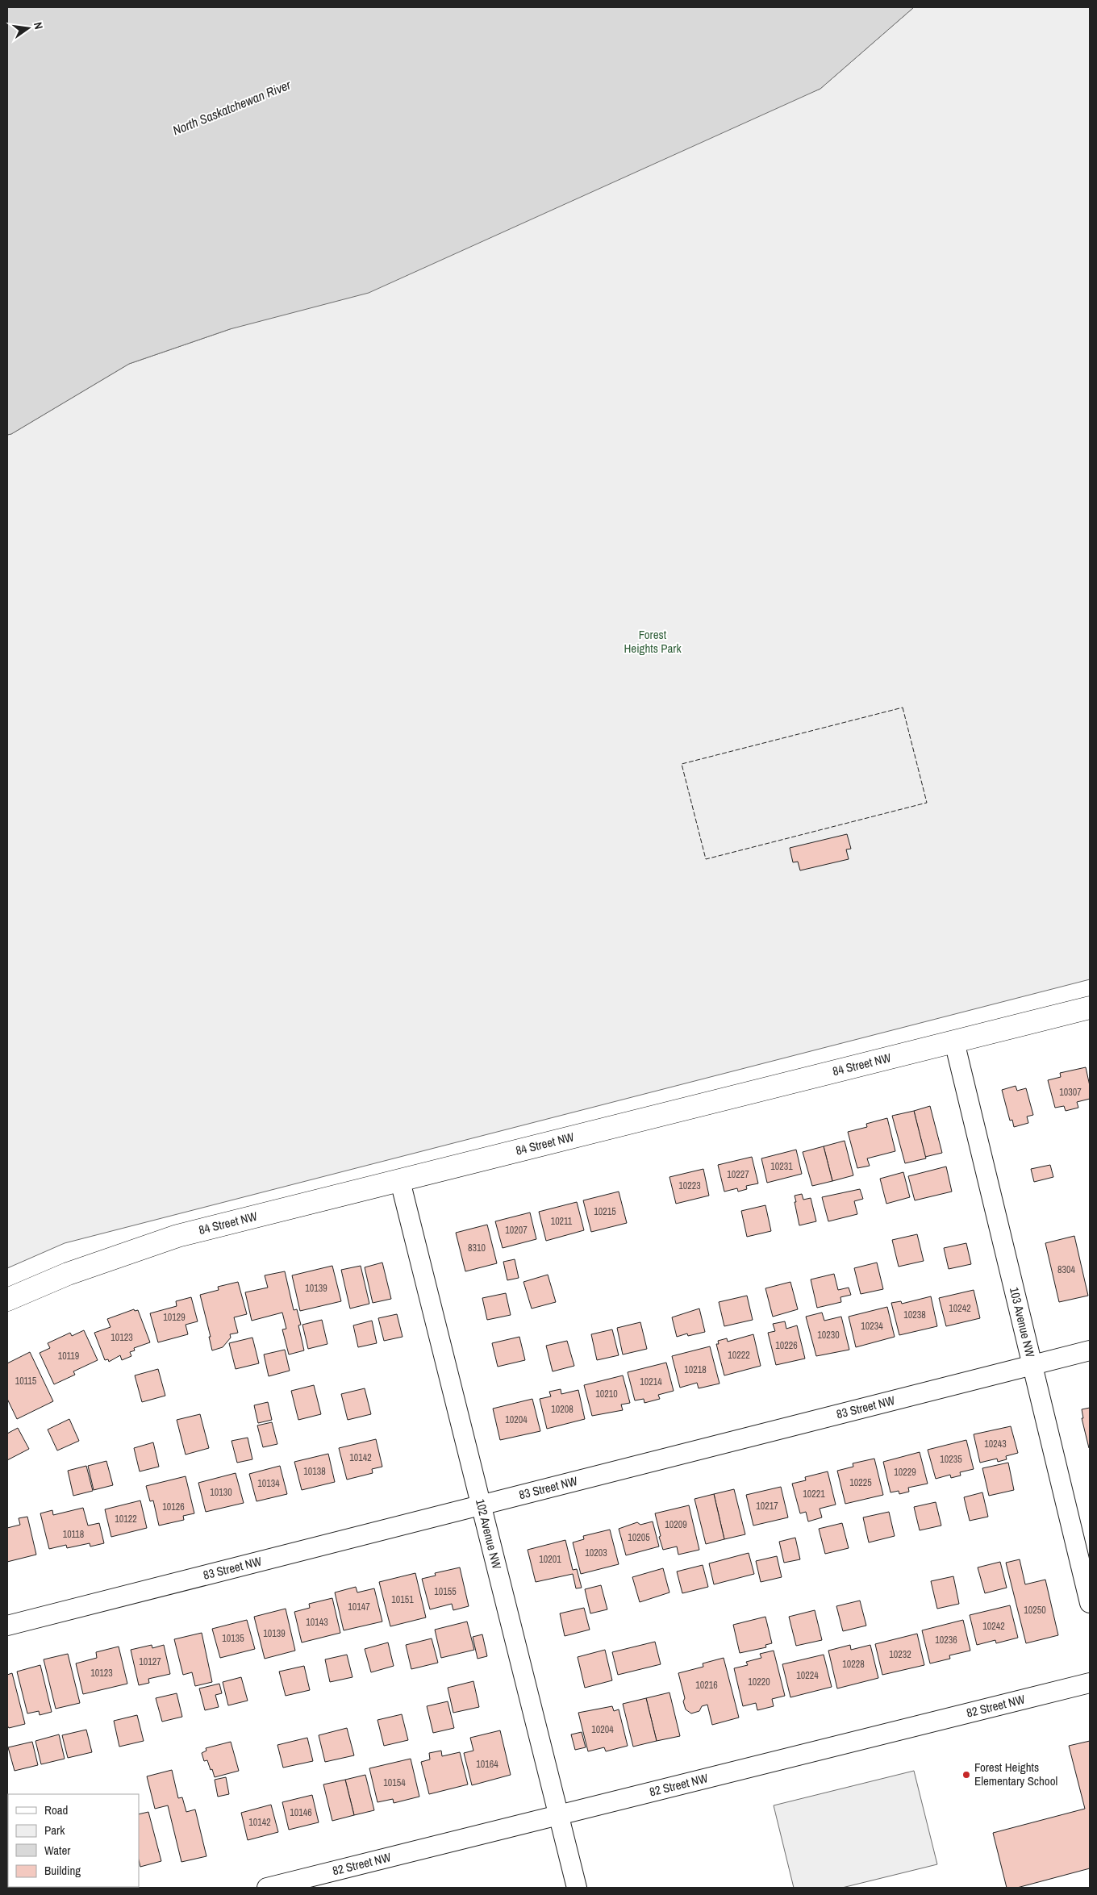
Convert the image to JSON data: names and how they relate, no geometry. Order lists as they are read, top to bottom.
{
  "streets": {
    "main road": ["84 Street NW"],
    "street": [
      "103 Avenue NW",
      "83 Street NW",
      "102 Avenue NW",
      "82 Street NW"
    ]
  },
  "crossings": [
    ["84 Street NW", "103 Avenue NW"],
    ["84 Street NW", "102 Avenue NW"],
    ["103 Avenue NW", "83 Street NW"],
    ["83 Street NW", "102 Avenue NW"],
    ["102 Avenue NW", "82 Street NW"]
  ],
  "water": ["North Saskatchewan River"],
  "parks": ["Forest Heights Park"],
  "places": ["Forest Heights Elementary School"],
  "house_numbers": [
    "10307",
    "10231",
    "10227",
    "10223",
    "10215",
    "10211",
    "10207",
    "8310",
    "8304",
    "10139",
    "10242",
    "10238",
    "10129",
    "10234",
    "10230",
    "10123",
    "10226",
    "10222",
    "10119",
    "10218",
    "10115",
    "10214",
    "10210",
    "10208",
    "10204",
    "10243",
    "10142",
    "10235",
    "10138",
    "10229",
    "10225",
    "10134",
    "10130",
    "10221",
    "10217",
    "10126",
    "10122",
    "10209",
    "10118",
    "10205",
    "10203",
    "10201",
    "10155",
    "10151",
    "10147",
    "10250",
    "10143",
    "10242",
    "10139",
    "10135",
    "10236",
    "10232",
    "10127",
    "10228",
    "10123",
    "10224",
    "10220",
    "10216",
    "10204",
    "10164",
    "10154",
    "10146",
    "10142"
  ],
  "legend": [
    "Road",
    "Park",
    "Water",
    "Building"
  ],
  "north": "right"
}
